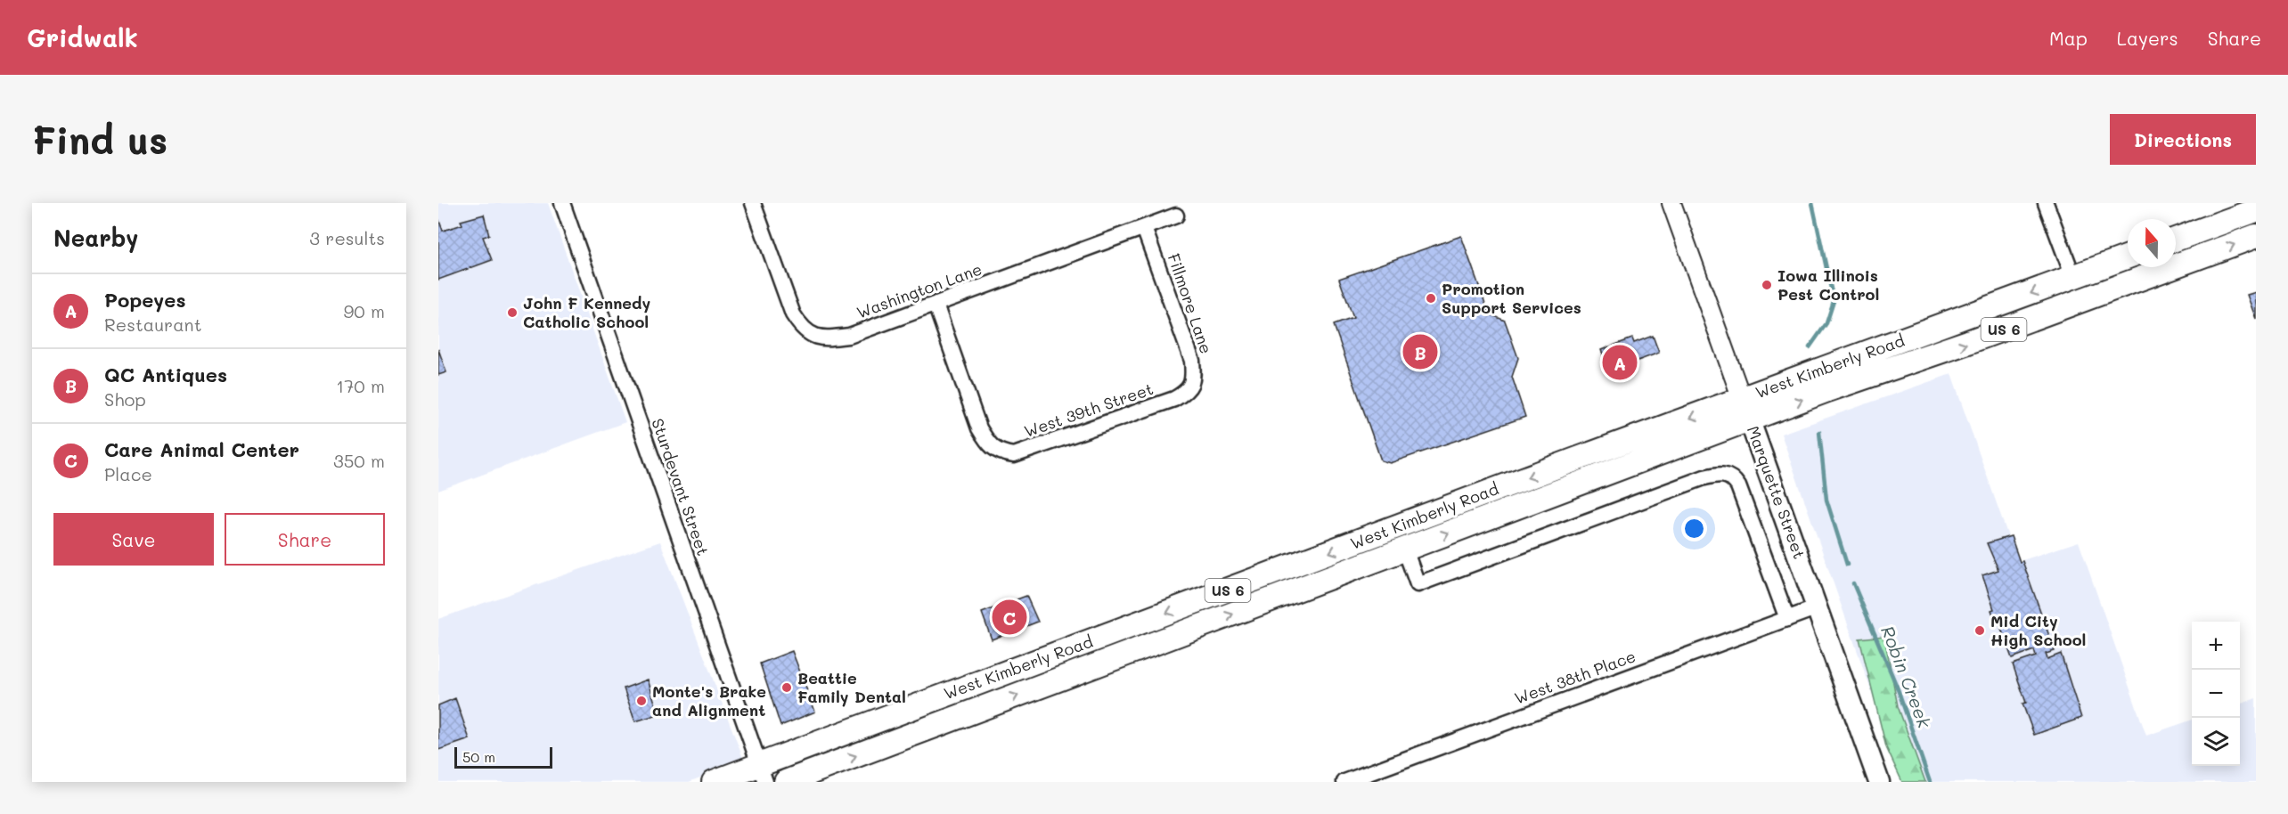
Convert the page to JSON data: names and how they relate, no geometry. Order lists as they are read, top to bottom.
{
  "streets": {
    "main road": ["US 6", "West Kimberly Road", "Marquette Street"],
    "street": [
      "Washington Lane",
      "Fillmore Lane",
      "West 39th Street",
      "Sturdevant Street",
      "West 38th Place"
    ]
  },
  "crossings": [
    ["Washington Lane", "Fillmore Lane"],
    ["Washington Lane", "West 39th Street"],
    ["Fillmore Lane", "West 39th Street"],
    ["West Kimberly Road", "Sturdevant Street"],
    ["West Kimberly Road", "Marquette Street"],
    ["Marquette Street", "West 38th Place"]
  ],
  "water": ["Robin Creek"],
  "places": [
    "Iowa Illinois Pest Control",
    "Promotion Support Services",
    "John F Kennedy Catholic School",
    "Mid City High School",
    "Beattie Family Dental",
    "Monte's Brake and Alignment"
  ],
  "scale_bar": "50 m",
  "north": "top",
  "page": {
    "header": "Gridwalk",
    "nav": ["Map", "Layers", "Share"],
    "buttons": [
      "Directions",
      ["Save", "Share"]
    ],
    "title": "Find us",
    "heading": ["Nearby", "3 results"],
    "list": [
      {
        "mark": "A",
        "name": "Popeyes",
        "note": "Restaurant",
        "value": "90 m"
      },
      {
        "mark": "B",
        "name": "QC Antiques",
        "note": "Shop",
        "value": "170 m"
      },
      {
        "mark": "C",
        "name": "Care Animal Center",
        "note": "Place",
        "value": "350 m"
      }
    ],
    "pins": ["B", "A", "C"],
    "map_buttons": ["+", "−"],
    "scale": "50 m"
  }
}
